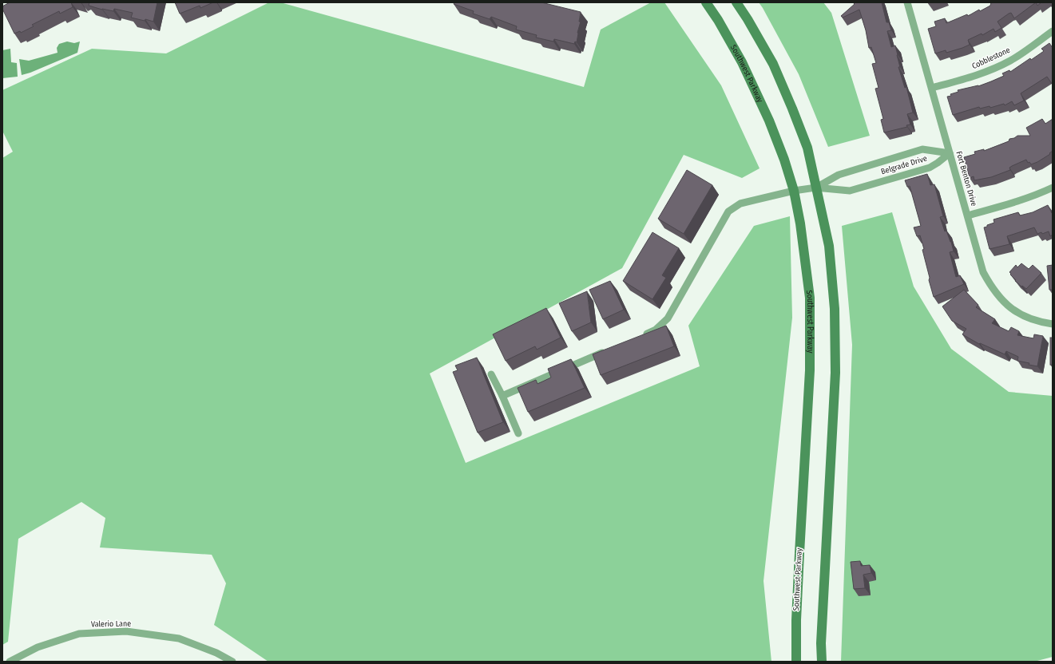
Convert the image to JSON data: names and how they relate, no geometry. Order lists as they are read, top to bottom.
{
  "streets": {
    "main road": ["Southwest Parkway"],
    "street": [
      "Cobblestone",
      "Belgrade Drive",
      "Fort Benton Drive",
      "Valerio Lane"
    ]
  },
  "crossings": [
    ["Cobblestone", "Fort Benton Drive"],
    ["Southwest Parkway", "Belgrade Drive"],
    ["Belgrade Drive", "Fort Benton Drive"]
  ]
}
